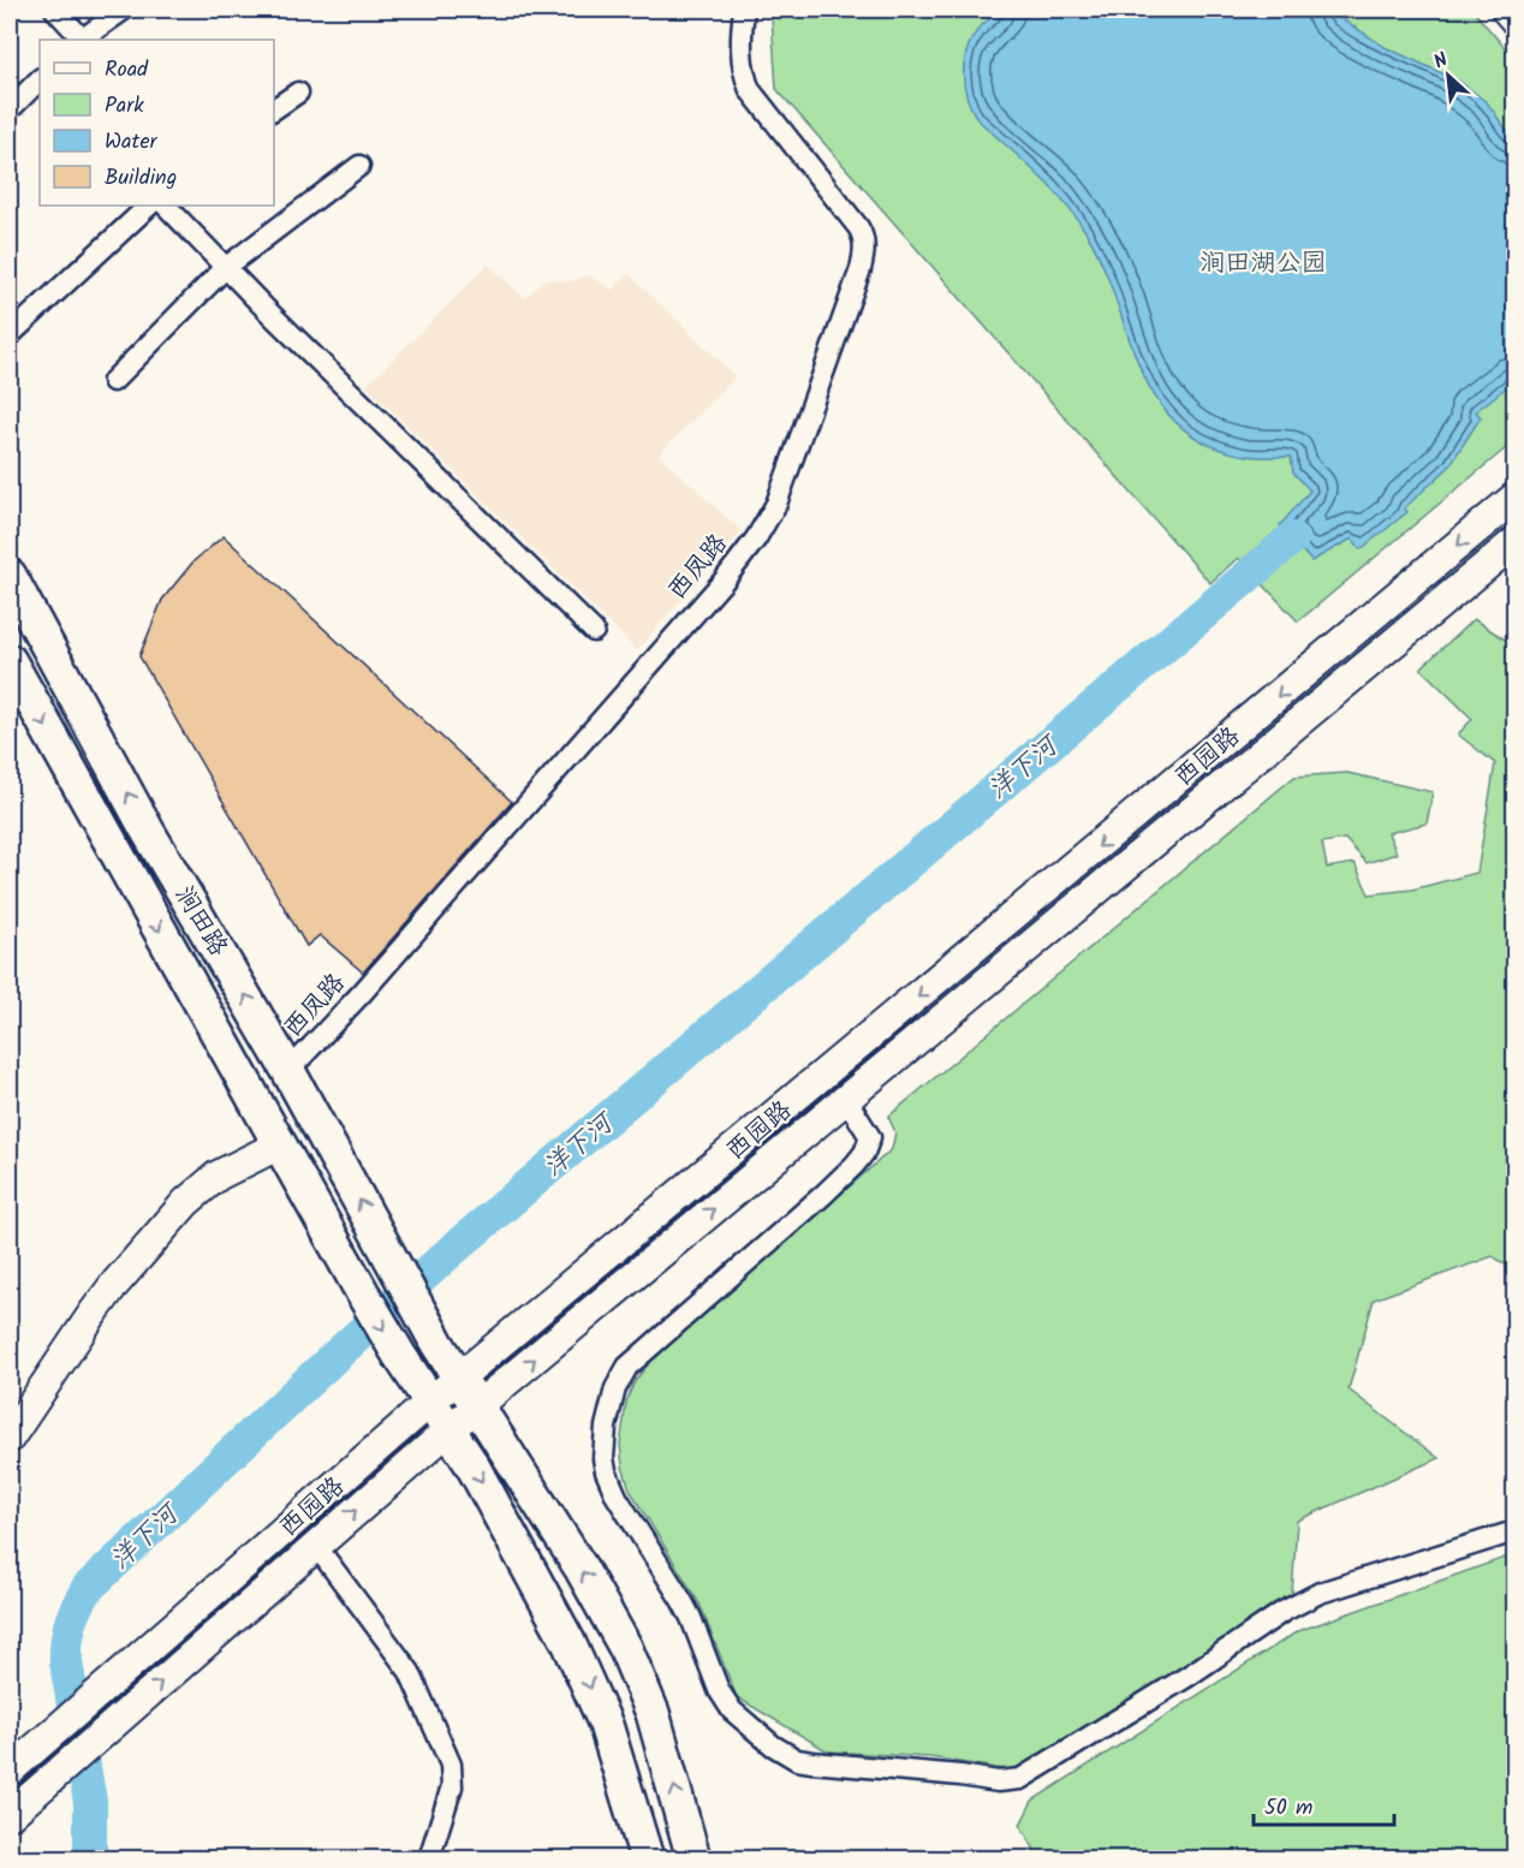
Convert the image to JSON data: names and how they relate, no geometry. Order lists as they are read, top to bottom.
{
  "streets": {
    "main road": ["西园路", "涧田路"],
    "street": ["西凤路"]
  },
  "crossings": [
    ["西凤路", "涧田路"],
    ["西园路", "涧田路"]
  ],
  "water": ["洋下河"],
  "parks": ["涧田湖公园"],
  "legend": [
    "Road",
    "Park",
    "Water",
    "Building"
  ],
  "scale_bar": "50 m",
  "north": "top left"
}
